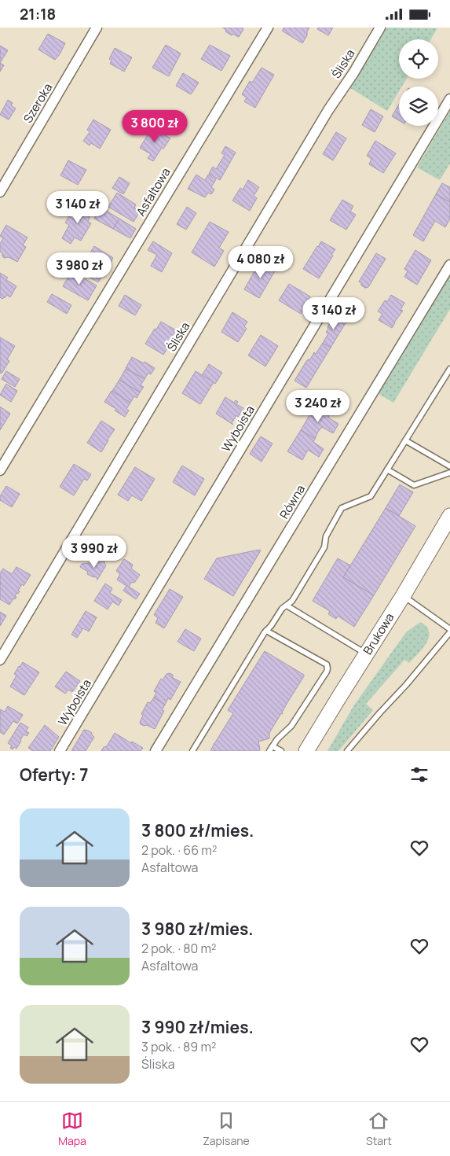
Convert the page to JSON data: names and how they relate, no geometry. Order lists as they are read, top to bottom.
{
  "streets": {
    "street": [
      "Śliska",
      "Szeroka",
      "Asfaltowa",
      "Wyboista",
      "Równa",
      "Brukowa"
    ]
  },
  "page": {
    "status": "21:18",
    "price": [
      "3 800 zł",
      "3 140 zł",
      "4 080 zł",
      "3 980 zł",
      "3 140 zł",
      "3 240 zł",
      "3 990 zł"
    ],
    "heading": "Oferty: 7",
    "list": [
      {
        "name": "3 800 zł/mies.",
        "note": "2 pok. · 66 m² · Asfaltowa"
      },
      {
        "name": "3 980 zł/mies.",
        "note": "2 pok. · 80 m² · Asfaltowa"
      },
      {
        "name": "3 990 zł/mies.",
        "note": "3 pok. · 89 m² · Śliska"
      }
    ],
    "tabs": ["Mapa", "Zapisane", "Start"]
  }
}
